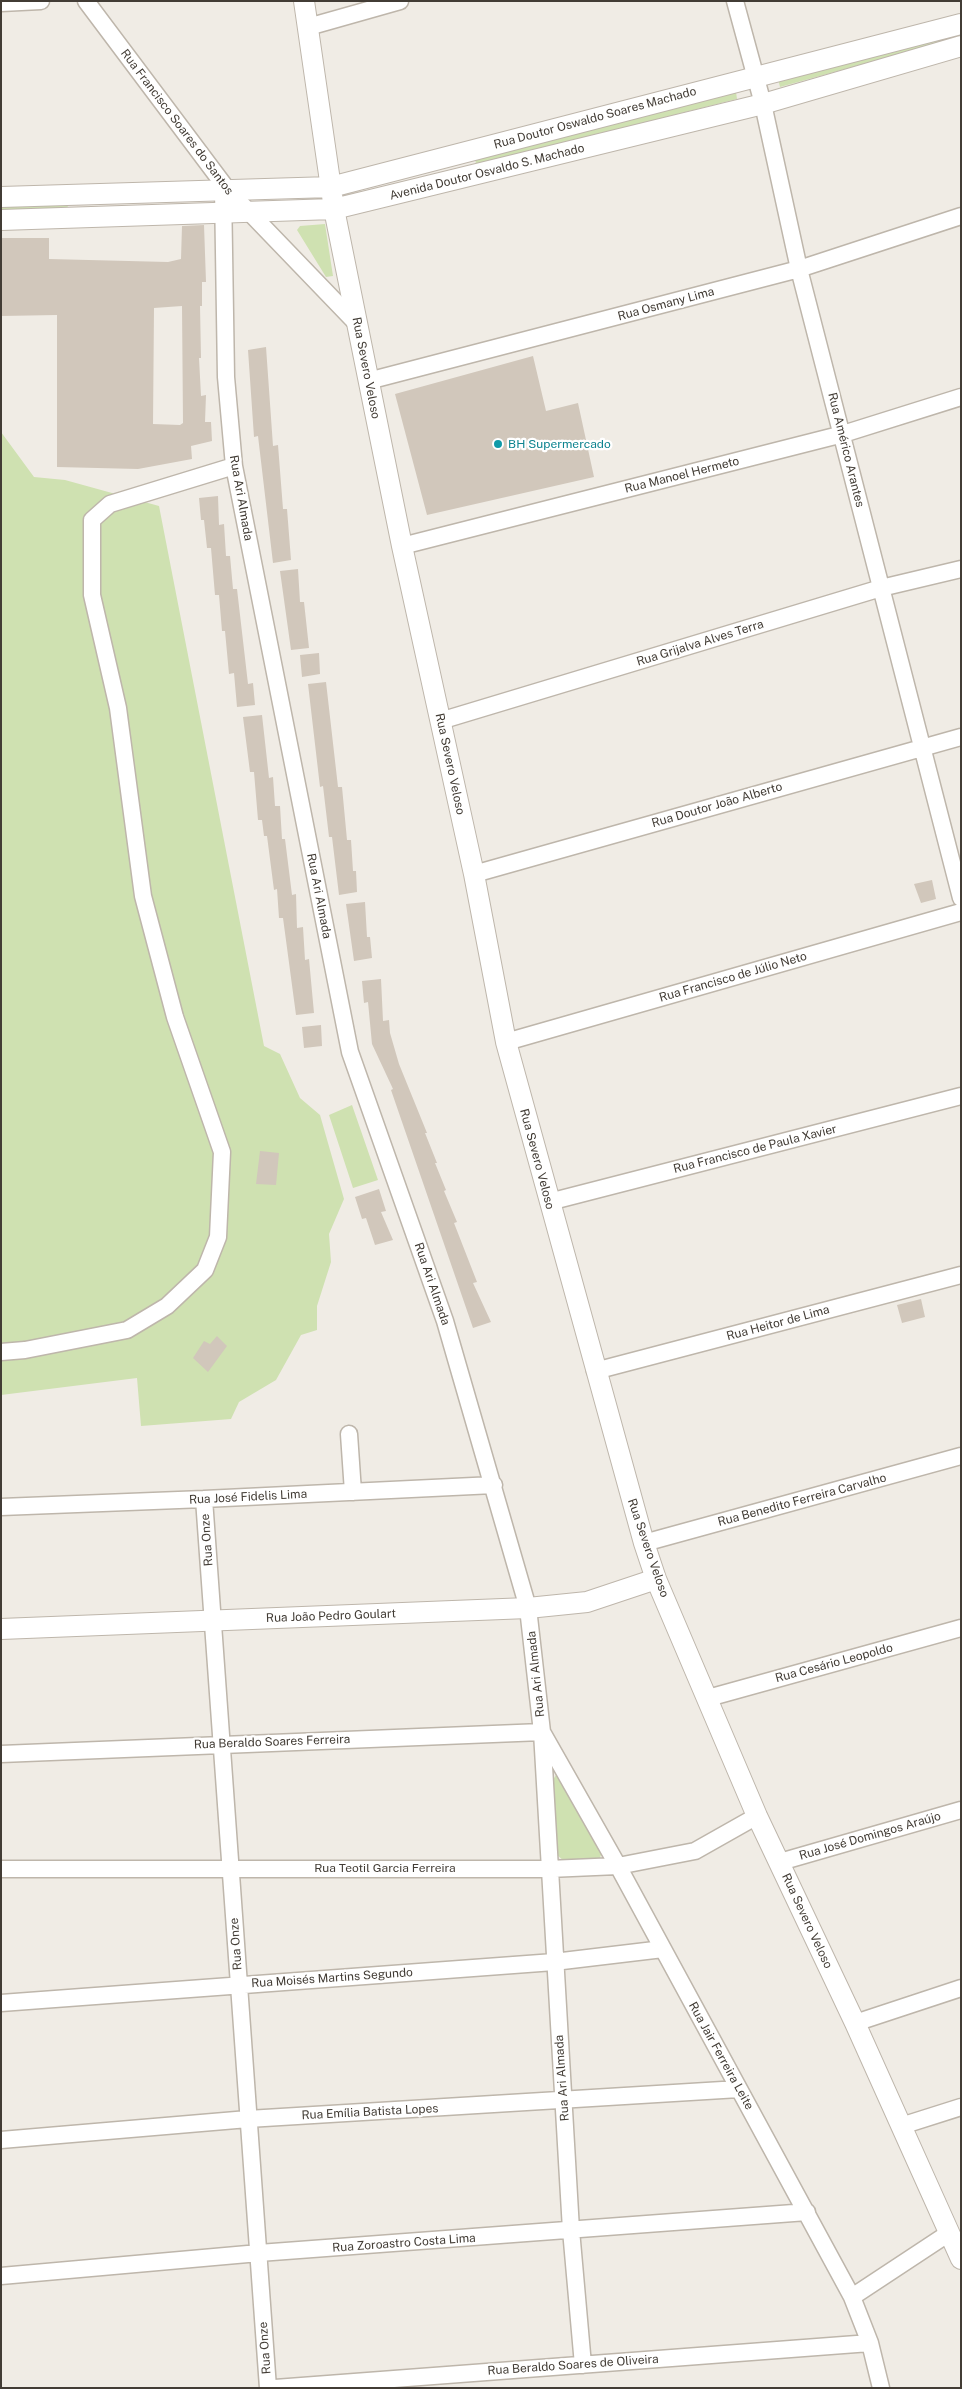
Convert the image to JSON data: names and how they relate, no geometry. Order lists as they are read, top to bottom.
{
  "streets": {
    "street": [
      "Rua Doutor Oswaldo Soares Machado",
      "Rua Francisco Soares do Santos",
      "Avenida Doutor Osvaldo S. Machado",
      "Rua Osmany Lima",
      "Rua Severo Veloso",
      "Rua Américo Arantes",
      "Rua Manoel Hermeto",
      "Rua Ari Almada",
      "Rua Grijalva Alves Terra",
      "Rua Doutor João Alberto",
      "Rua Francisco de Júlio Neto",
      "Rua Francisco de Paula Xavier",
      "Rua Heitor de Lima",
      "Rua José Fidelis Lima",
      "Rua Benedito Ferreira Carvalho",
      "Rua Onze",
      "Rua João Pedro Goulart",
      "Rua Cesário Leopoldo",
      "Rua Beraldo Soares Ferreira",
      "Rua José Domingos Araújo",
      "Rua Teotil Garcia Ferreira",
      "Rua Moisés Martins Segundo",
      "Rua Jair Ferreira Leite",
      "Rua Emília Batista Lopes",
      "Rua Zoroastro Costa Lima",
      "Rua Beraldo Soares de Oliveira"
    ]
  },
  "crossings": [
    ["Rua Doutor Oswaldo Soares Machado", "Rua Francisco Soares do Santos"],
    ["Rua Doutor Oswaldo Soares Machado", "Rua Severo Veloso"],
    ["Rua Doutor Oswaldo Soares Machado", "Rua Américo Arantes"],
    ["Rua Doutor Oswaldo Soares Machado", "Rua Ari Almada"],
    ["Rua Francisco Soares do Santos", "Avenida Doutor Osvaldo S. Machado"],
    ["Rua Francisco Soares do Santos", "Rua Severo Veloso"],
    ["Rua Francisco Soares do Santos", "Rua Ari Almada"],
    ["Avenida Doutor Osvaldo S. Machado", "Rua Severo Veloso"],
    ["Avenida Doutor Osvaldo S. Machado", "Rua Américo Arantes"],
    ["Avenida Doutor Osvaldo S. Machado", "Rua Ari Almada"],
    ["Rua Osmany Lima", "Rua Severo Veloso"],
    ["Rua Osmany Lima", "Rua Américo Arantes"],
    ["Rua Severo Veloso", "Rua Manoel Hermeto"],
    ["Rua Severo Veloso", "Rua Grijalva Alves Terra"],
    ["Rua Severo Veloso", "Rua Doutor João Alberto"],
    ["Rua Severo Veloso", "Rua Francisco de Júlio Neto"],
    ["Rua Severo Veloso", "Rua Francisco de Paula Xavier"],
    ["Rua Severo Veloso", "Rua Heitor de Lima"],
    ["Rua Severo Veloso", "Rua Benedito Ferreira Carvalho"],
    ["Rua Severo Veloso", "Rua João Pedro Goulart"],
    ["Rua Severo Veloso", "Rua Cesário Leopoldo"],
    ["Rua Severo Veloso", "Rua José Domingos Araújo"],
    ["Rua Severo Veloso", "Rua Teotil Garcia Ferreira"],
    ["Rua Américo Arantes", "Rua Manoel Hermeto"],
    ["Rua Américo Arantes", "Rua Grijalva Alves Terra"],
    ["Rua Américo Arantes", "Rua Doutor João Alberto"],
    ["Rua Ari Almada", "Rua José Fidelis Lima"],
    ["Rua Ari Almada", "Rua João Pedro Goulart"],
    ["Rua Ari Almada", "Rua Beraldo Soares Ferreira"],
    ["Rua Ari Almada", "Rua Teotil Garcia Ferreira"],
    ["Rua Ari Almada", "Rua Moisés Martins Segundo"],
    ["Rua Ari Almada", "Rua Jair Ferreira Leite"],
    ["Rua Ari Almada", "Rua Emília Batista Lopes"],
    ["Rua Ari Almada", "Rua Zoroastro Costa Lima"],
    ["Rua Ari Almada", "Rua Beraldo Soares de Oliveira"],
    ["Rua José Fidelis Lima", "Rua Onze"],
    ["Rua Onze", "Rua João Pedro Goulart"],
    ["Rua Onze", "Rua Beraldo Soares Ferreira"],
    ["Rua Onze", "Rua Teotil Garcia Ferreira"],
    ["Rua Onze", "Rua Moisés Martins Segundo"],
    ["Rua Onze", "Rua Emília Batista Lopes"],
    ["Rua Onze", "Rua Zoroastro Costa Lima"],
    ["Rua Beraldo Soares Ferreira", "Rua Jair Ferreira Leite"],
    ["Rua Teotil Garcia Ferreira", "Rua Jair Ferreira Leite"],
    ["Rua Moisés Martins Segundo", "Rua Jair Ferreira Leite"],
    ["Rua Jair Ferreira Leite", "Rua Emília Batista Lopes"],
    ["Rua Jair Ferreira Leite", "Rua Zoroastro Costa Lima"],
    ["Rua Jair Ferreira Leite", "Rua Beraldo Soares de Oliveira"]
  ],
  "places": ["BH Supermercado"]
}
